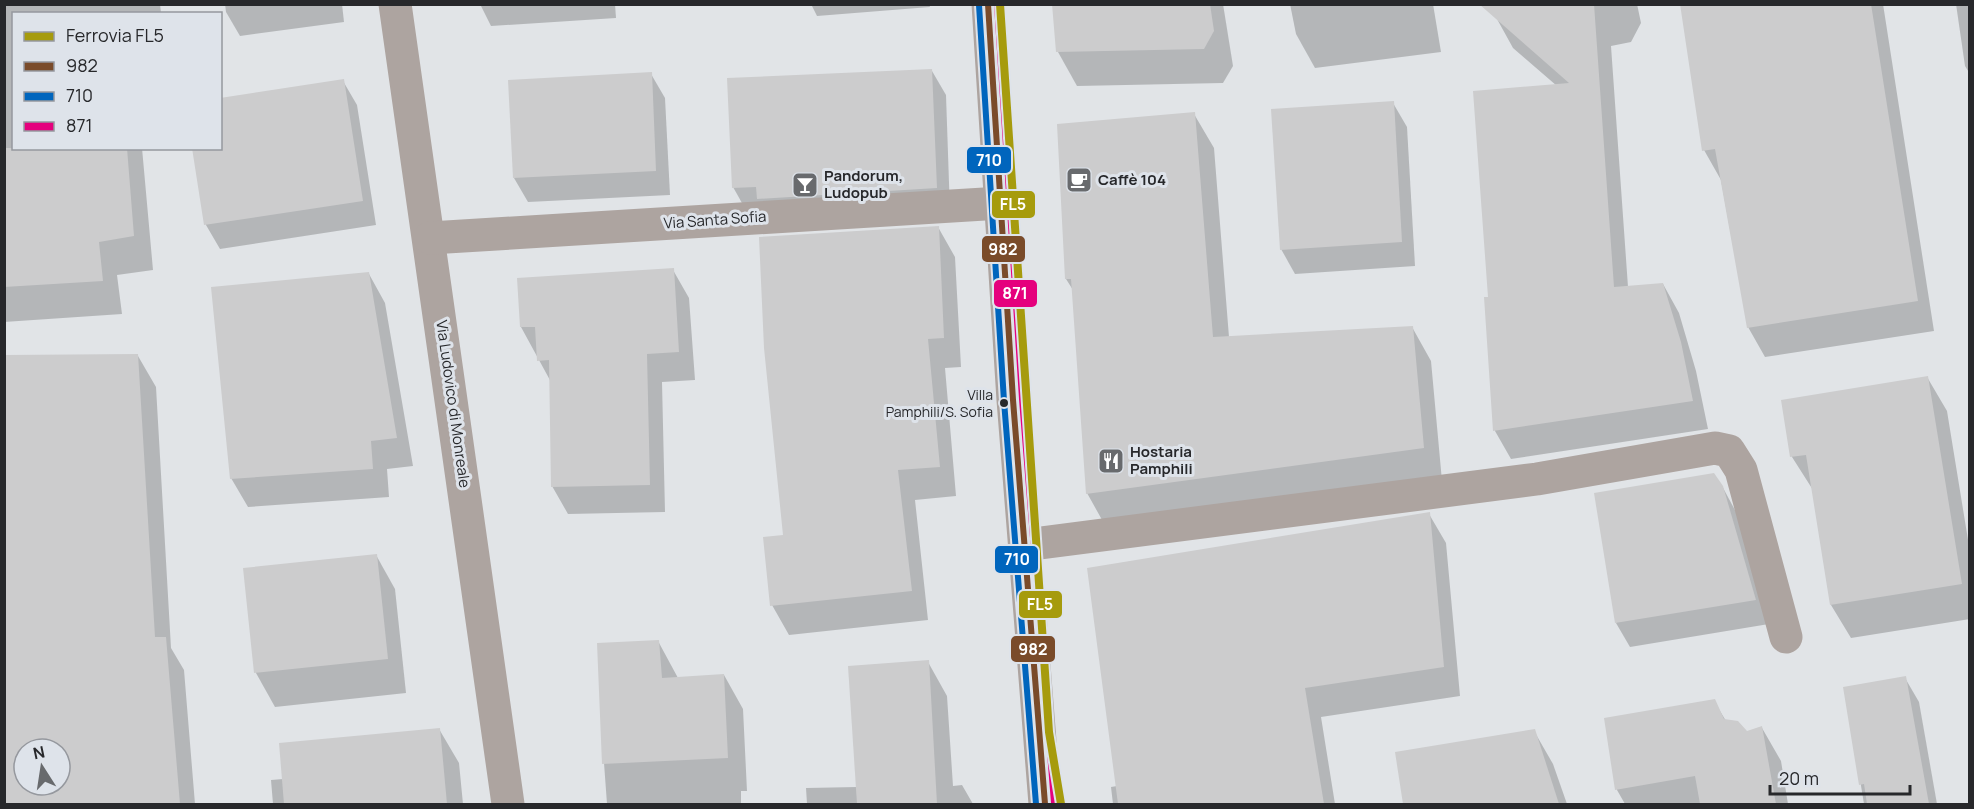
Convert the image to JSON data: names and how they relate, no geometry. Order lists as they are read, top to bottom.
{
  "streets": {
    "street": ["Via Santa Sofia", "Via Ludovico di Monreale"]
  },
  "crossings": [
    ["Via Santa Sofia", "Via Ludovico di Monreale"]
  ],
  "places": {
    "cafe": ["Caffè 104"],
    "bar": ["Pandorum, Ludopub"],
    "other": ["Villa Pamphili/S. Sofia"],
    "restaurant": ["Hostaria Pamphili"]
  },
  "lines": [
    "rail line FL5",
    "transit line 982",
    "transit line 871",
    "transit line 710"
  ],
  "legend": [
    "Ferrovia FL5",
    "982",
    "710",
    "871"
  ],
  "scale_bar": "20 m",
  "north": "top"
}
